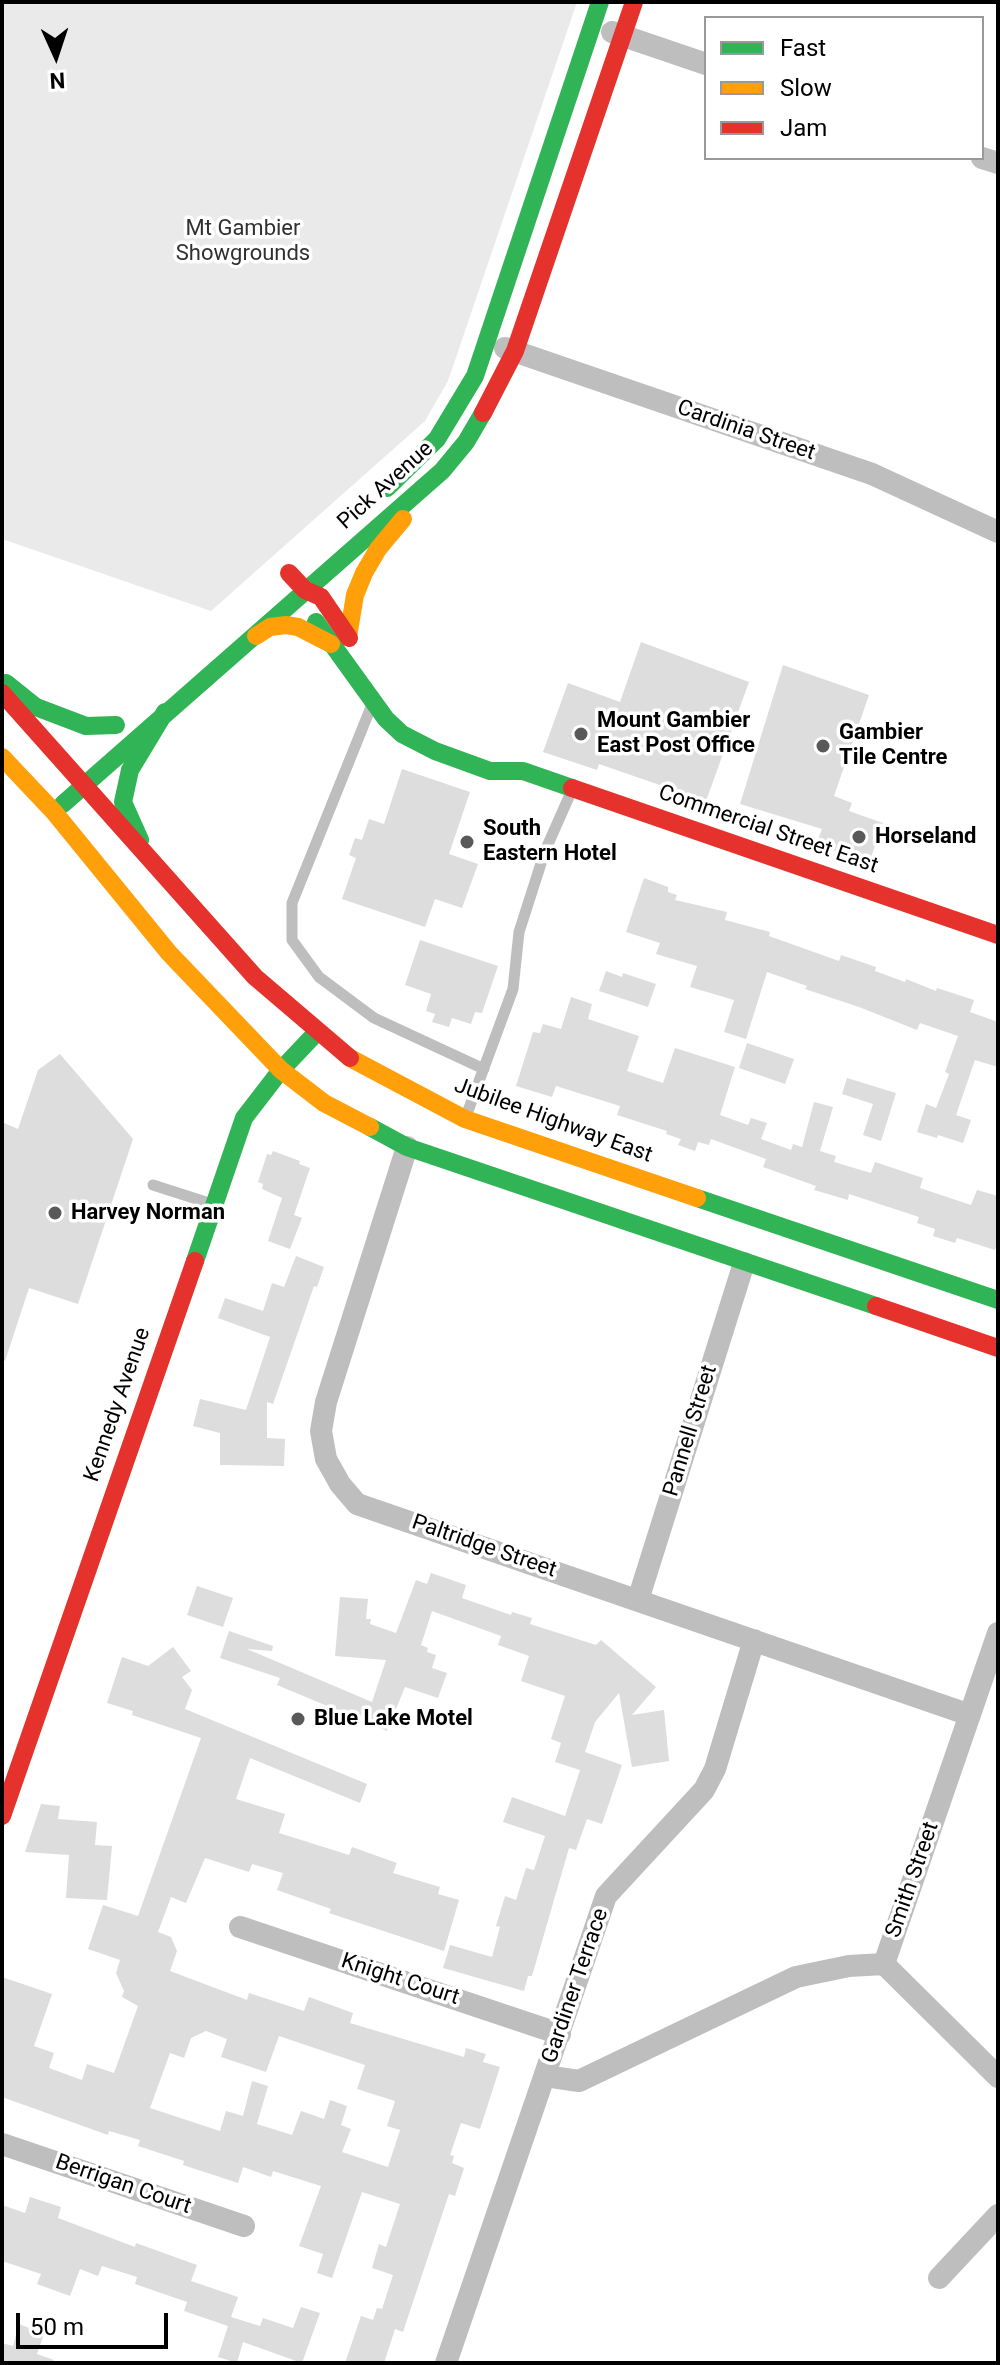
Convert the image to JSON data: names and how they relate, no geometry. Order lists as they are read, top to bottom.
{
  "streets": {
    "main road": [
      "Pick Avenue",
      "Commercial Street East",
      "Jubilee Highway East",
      "Kennedy Avenue"
    ],
    "street": [
      "Cardinia Street",
      "Pannell Street",
      "Paltridge Street",
      "Smith Street",
      "Knight Court",
      "Gardiner Terrace",
      "Berrigan Court"
    ]
  },
  "crossings": [
    ["Cardinia Street", "Pick Avenue"],
    ["Pick Avenue", "Commercial Street East"],
    ["Pick Avenue", "Jubilee Highway East"],
    ["Jubilee Highway East", "Kennedy Avenue"],
    ["Jubilee Highway East", "Pannell Street"],
    ["Jubilee Highway East", "Paltridge Street"],
    ["Pannell Street", "Paltridge Street"],
    ["Paltridge Street", "Smith Street"],
    ["Paltridge Street", "Gardiner Terrace"],
    ["Smith Street", "Gardiner Terrace"],
    ["Knight Court", "Gardiner Terrace"]
  ],
  "parks": ["Mt Gambier Showgrounds"],
  "places": [
    "Mount Gambier East Post Office",
    "Gambier Tile Centre",
    "Horseland",
    "South Eastern Hotel",
    "Harvey Norman",
    "Blue Lake Motel"
  ],
  "legend": ["Fast", "Slow", "Jam"],
  "scale_bar": "50 m",
  "north": "bottom"
}
